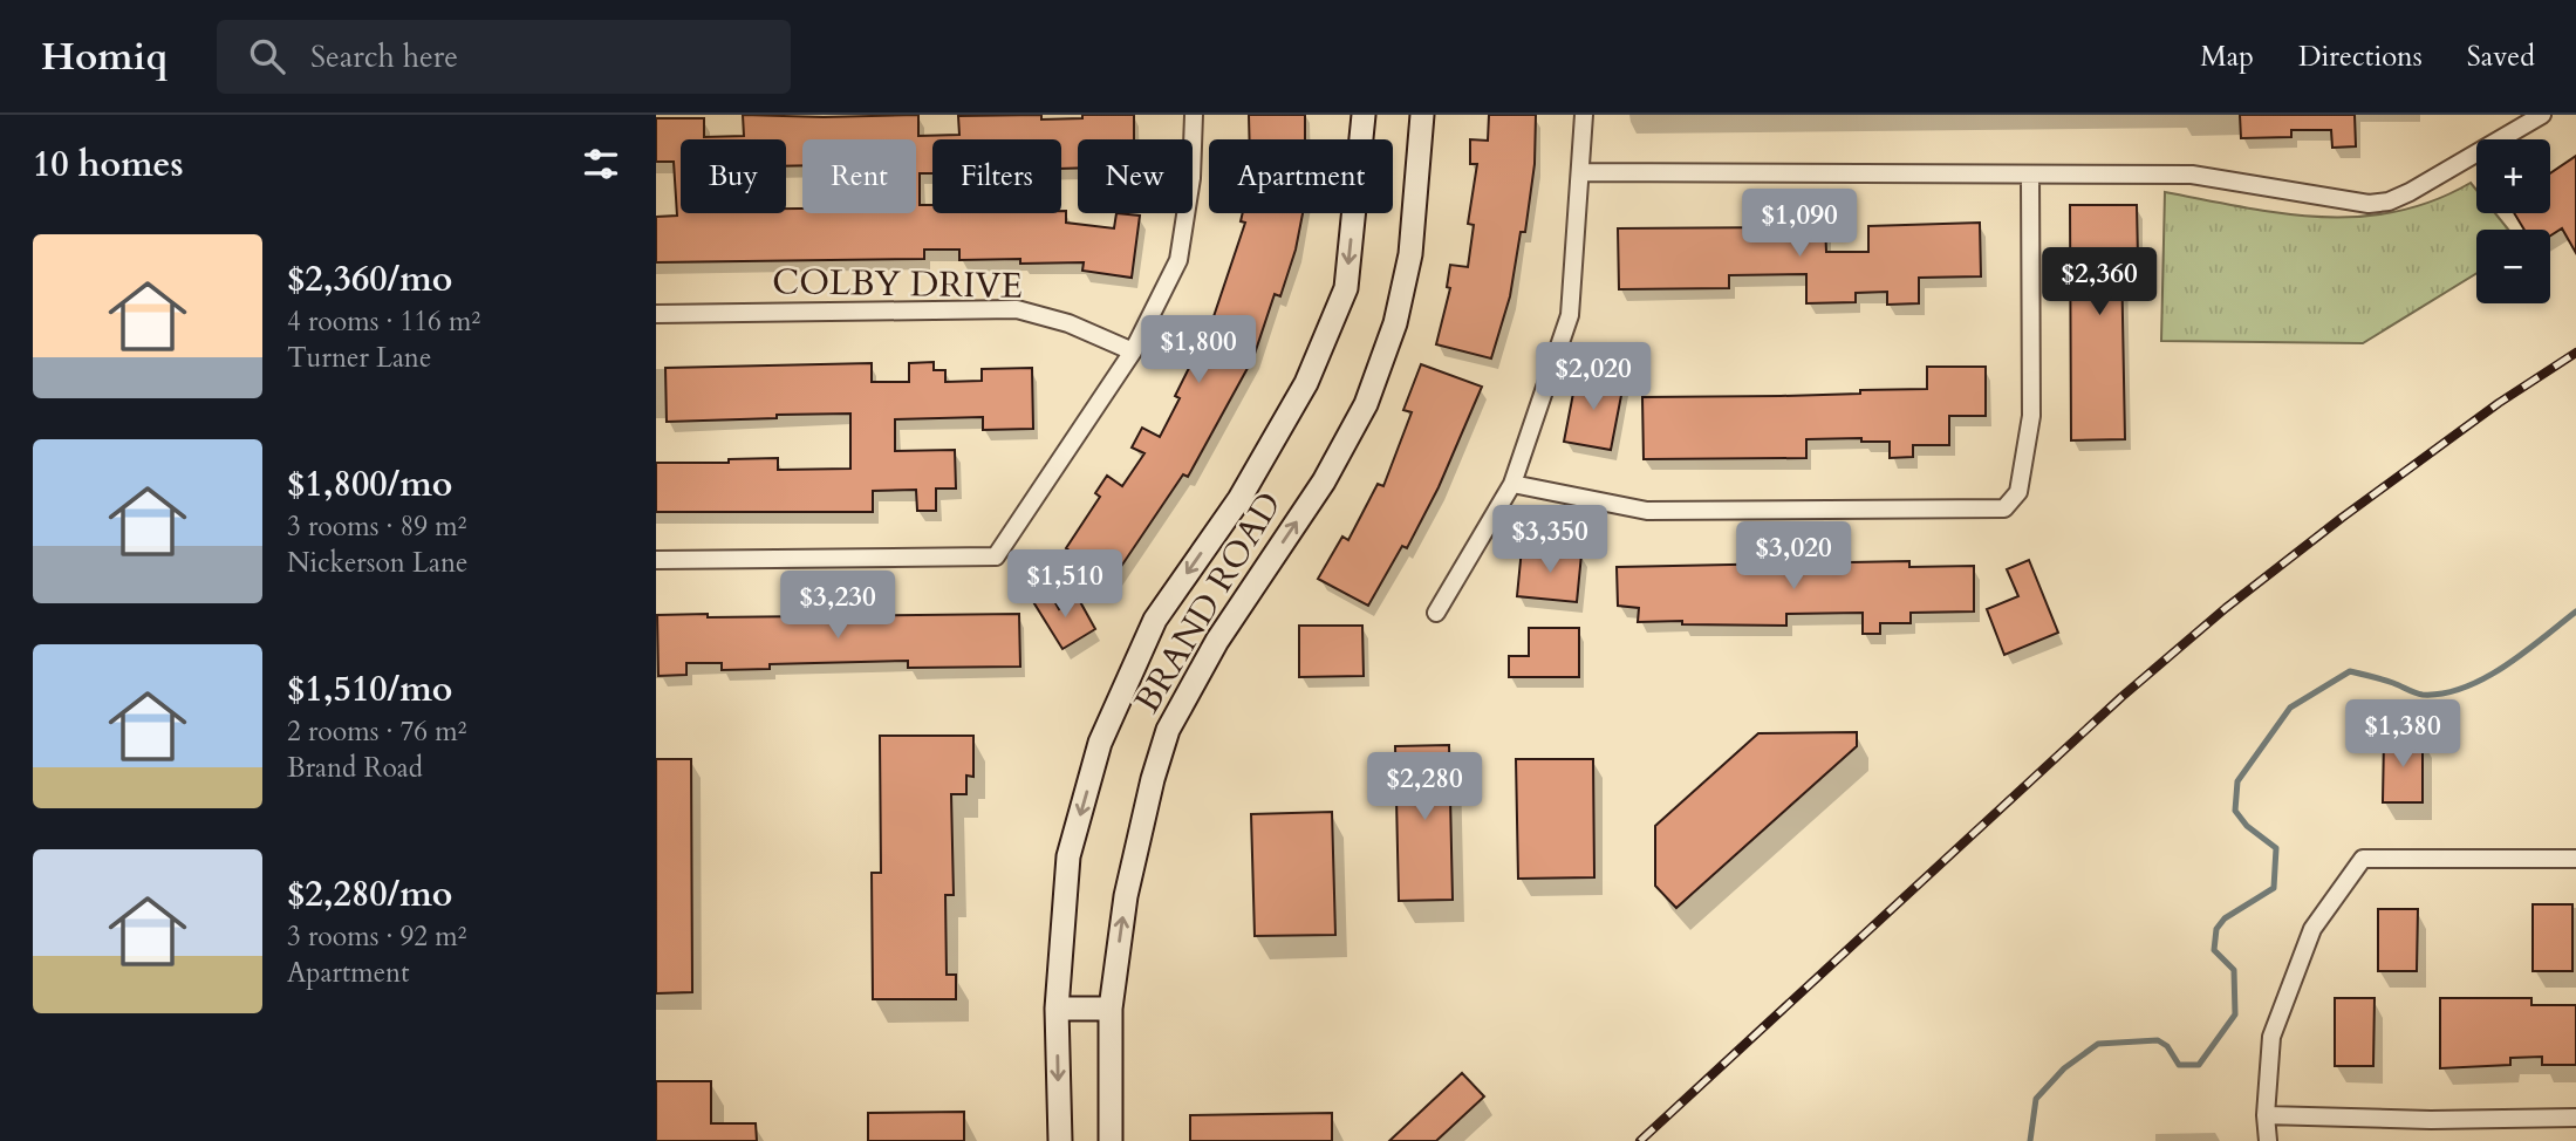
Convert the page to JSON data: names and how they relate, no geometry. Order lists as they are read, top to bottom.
{
  "streets": {
    "main road": ["BRAND ROAD"],
    "street": ["COLBY DRIVE"]
  },
  "page": {
    "header": "Homiq",
    "search": "Search here",
    "nav": ["Map", "Directions", "Saved"],
    "heading": "10 homes",
    "map_buttons": ["+", "−"],
    "chip": [
      "Buy",
      "Rent",
      "Filters",
      "New",
      "Apartment"
    ],
    "price": [
      "$1,090",
      "$2,360",
      "$1,800",
      "$2,020",
      "$3,350",
      "$3,020",
      "$1,510",
      "$3,230",
      "$1,380",
      "$2,280"
    ],
    "list": [
      {
        "name": "$2,360/mo",
        "note": "4 rooms · 116 m² · Turner Lane"
      },
      {
        "name": "$1,800/mo",
        "note": "3 rooms · 89 m² · Nickerson Lane"
      },
      {
        "name": "$1,510/mo",
        "note": "2 rooms · 76 m² · Brand Road"
      },
      {
        "name": "$2,280/mo",
        "note": "3 rooms · 92 m² · Apartment"
      }
    ]
  }
}
